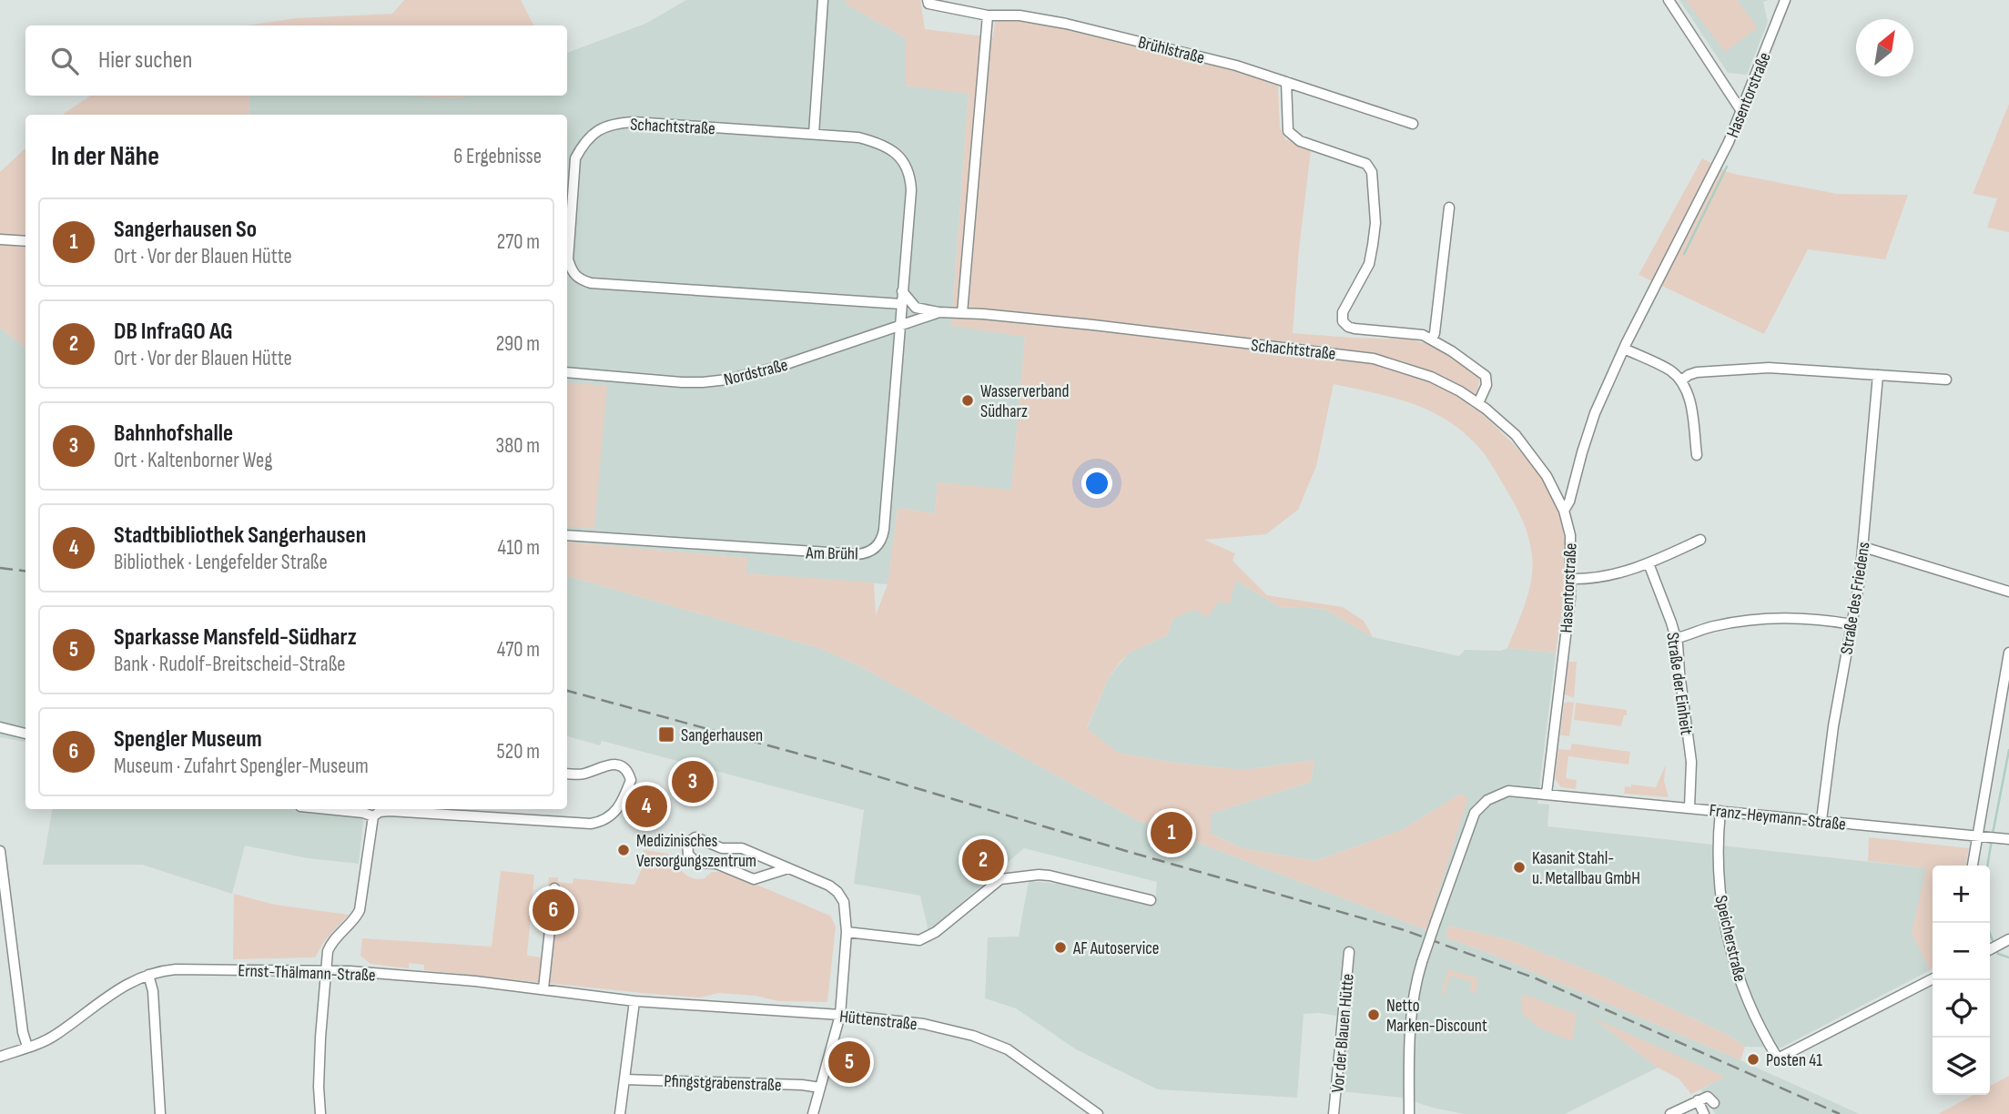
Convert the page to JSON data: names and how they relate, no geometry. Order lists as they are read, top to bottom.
{
  "streets": {
    "street": [
      "Brühlstraße",
      "Hasentorstraße",
      "Schachtstraße",
      "Nordstraße",
      "Am Brühl",
      "Straße des Friedens",
      "Straße der Einheit",
      "Franz-Heymann-Straße",
      "Speicherstraße",
      "Ernst-Thälmann-Straße",
      "Hüttenstraße",
      "Vor der Blauen Hütte",
      "Pfingstgrabenstraße"
    ]
  },
  "crossings": [
    ["Hasentorstraße", "Schachtstraße"],
    ["Hasentorstraße", "Franz-Heymann-Straße"],
    ["Schachtstraße", "Nordstraße"],
    ["Schachtstraße", "Am Brühl"],
    ["Nordstraße", "Am Brühl"],
    ["Straße des Friedens", "Franz-Heymann-Straße"],
    ["Straße der Einheit", "Franz-Heymann-Straße"],
    ["Franz-Heymann-Straße", "Speicherstraße"],
    ["Ernst-Thälmann-Straße", "Hüttenstraße"]
  ],
  "places": {
    "other": [
      "Wasserverband Südharz",
      "Medizinisches Versorgungszentrum",
      "Kasanit Stahl- u. Metallbau GmbH",
      "AF Autoservice",
      "Netto Marken-Discount",
      "Posten 41"
    ],
    "transit": ["Sangerhausen"]
  },
  "north": "top right",
  "page": {
    "search": "Hier suchen",
    "heading": ["In der Nähe", "6 Ergebnisse"],
    "list": [
      {
        "mark": "1",
        "name": "Sangerhausen So",
        "note": "Ort · Vor der Blauen Hütte",
        "value": "270 m"
      },
      {
        "mark": "2",
        "name": "DB InfraGO AG",
        "note": "Ort · Vor der Blauen Hütte",
        "value": "290 m"
      },
      {
        "mark": "3",
        "name": "Bahnhofshalle",
        "note": "Ort · Kaltenborner Weg",
        "value": "380 m"
      },
      {
        "mark": "4",
        "name": "Stadtbibliothek Sangerhausen",
        "note": "Bibliothek · Lengefelder Straße",
        "value": "410 m"
      },
      {
        "mark": "5",
        "name": "Sparkasse Mansfeld-Südharz",
        "note": "Bank · Rudolf-Breitscheid-Straße",
        "value": "470 m"
      },
      {
        "mark": "6",
        "name": "Spengler Museum",
        "note": "Museum · Zufahrt Spengler-Museum",
        "value": "520 m"
      }
    ],
    "pins": [
      "3",
      "4",
      "1",
      "2",
      "6",
      "5"
    ],
    "map_buttons": ["+", "−"]
  }
}
